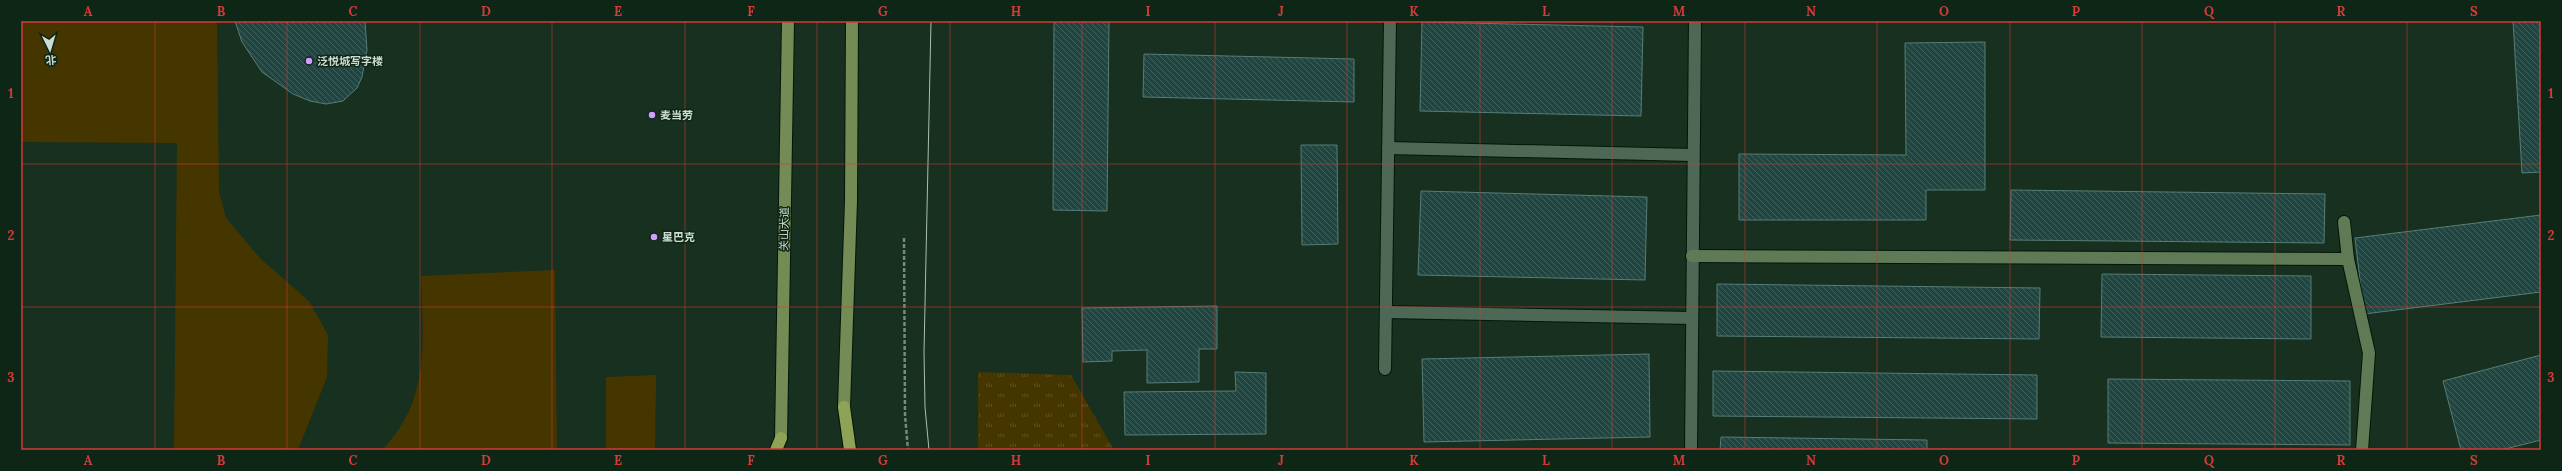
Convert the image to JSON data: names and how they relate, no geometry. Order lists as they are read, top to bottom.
{
  "streets": {
    "main road": ["关山大道"]
  },
  "places": ["泛悦城写字楼", "麦当劳", "星巴克"],
  "north": "bottom",
  "grid": {
    "columns": [
      "A",
      "B",
      "C",
      "D",
      "E",
      "F",
      "G",
      "H",
      "I",
      "J",
      "K",
      "L",
      "M",
      "N",
      "O",
      "P",
      "Q",
      "R",
      "S"
    ],
    "rows": ["1", "2", "3"]
  }
}
